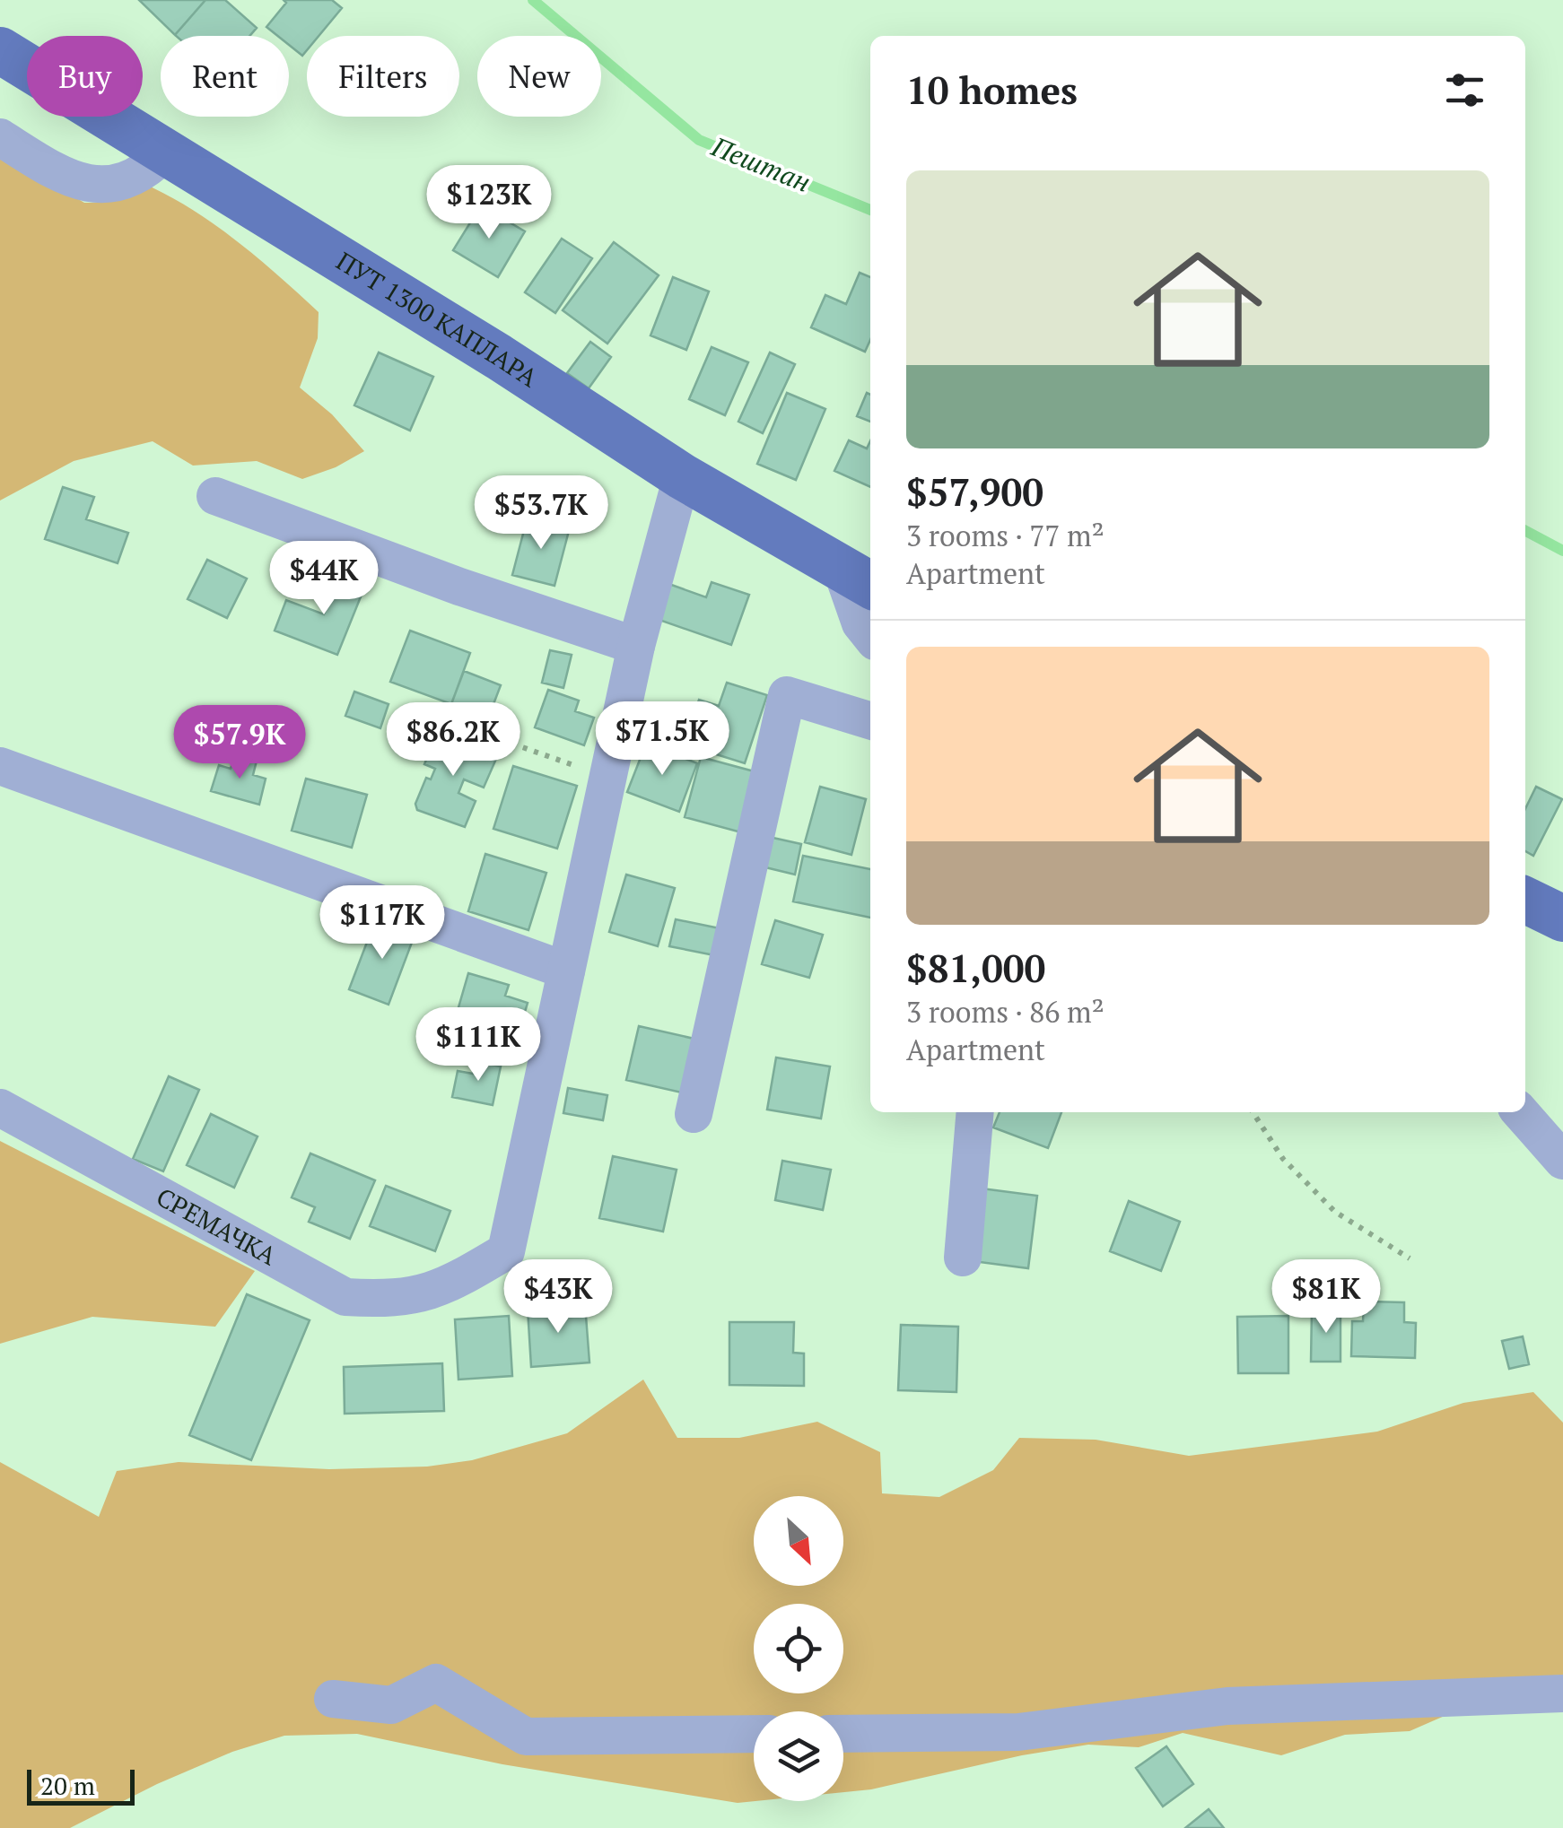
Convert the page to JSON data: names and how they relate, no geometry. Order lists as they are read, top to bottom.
{
  "streets": {
    "main road": ["ПУТ 1300 КАПЛАРА"],
    "street": ["СРЕМАЧКА"]
  },
  "crossings": [
    ["ПУТ 1300 КАПЛАРА", "СРЕМАЧКА"]
  ],
  "water": ["Пештан"],
  "scale_bar": "20 m",
  "north": "bottom right",
  "page": {
    "chip": [
      "Buy",
      "Rent",
      "Filters",
      "New"
    ],
    "heading": "10 homes",
    "list": [
      {
        "name": "$57,900",
        "note": "3 rooms · 77 m² · Apartment"
      },
      {
        "name": "$81,000",
        "note": "3 rooms · 86 m² · Apartment"
      }
    ],
    "price": [
      "$123K",
      "$53.7K",
      "$44K",
      "$71.5K",
      "$86.2K",
      "$57.9K",
      "$117K",
      "$111K",
      "$43K",
      "$81K"
    ],
    "scale": "20 m"
  }
}
